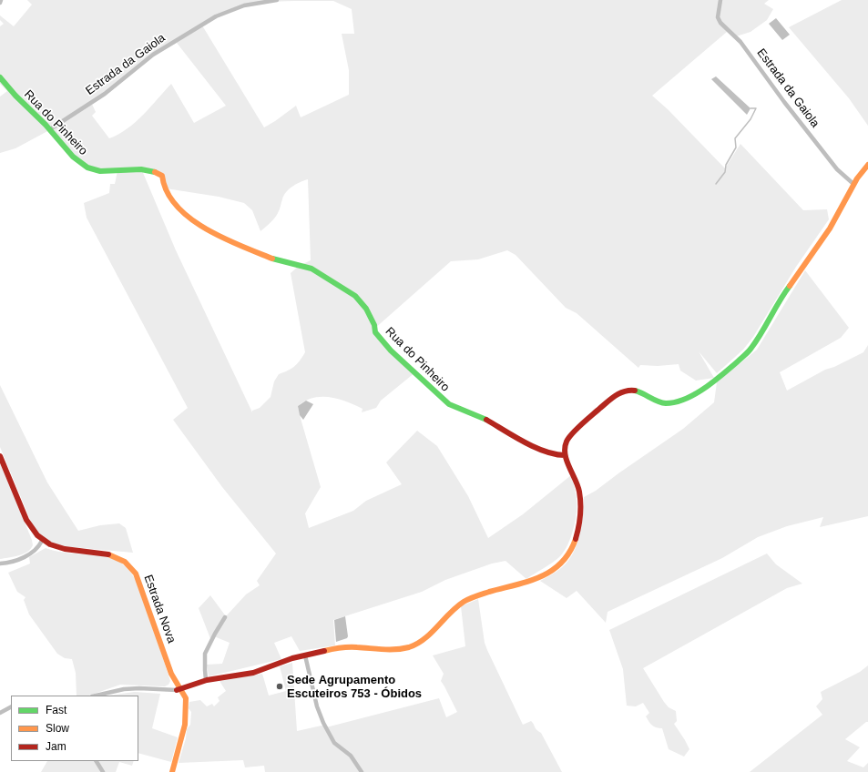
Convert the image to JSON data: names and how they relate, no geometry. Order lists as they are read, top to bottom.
{
  "streets": {
    "street": ["Estrada da Gaiola", "Rua do Pinheiro", "Estrada Nova"]
  },
  "crossings": [
    ["Estrada da Gaiola", "Rua do Pinheiro"]
  ],
  "places": ["Sede Agrupamento Escuteiros 753 - Óbidos"],
  "legend": ["Fast", "Slow", "Jam"]
}
